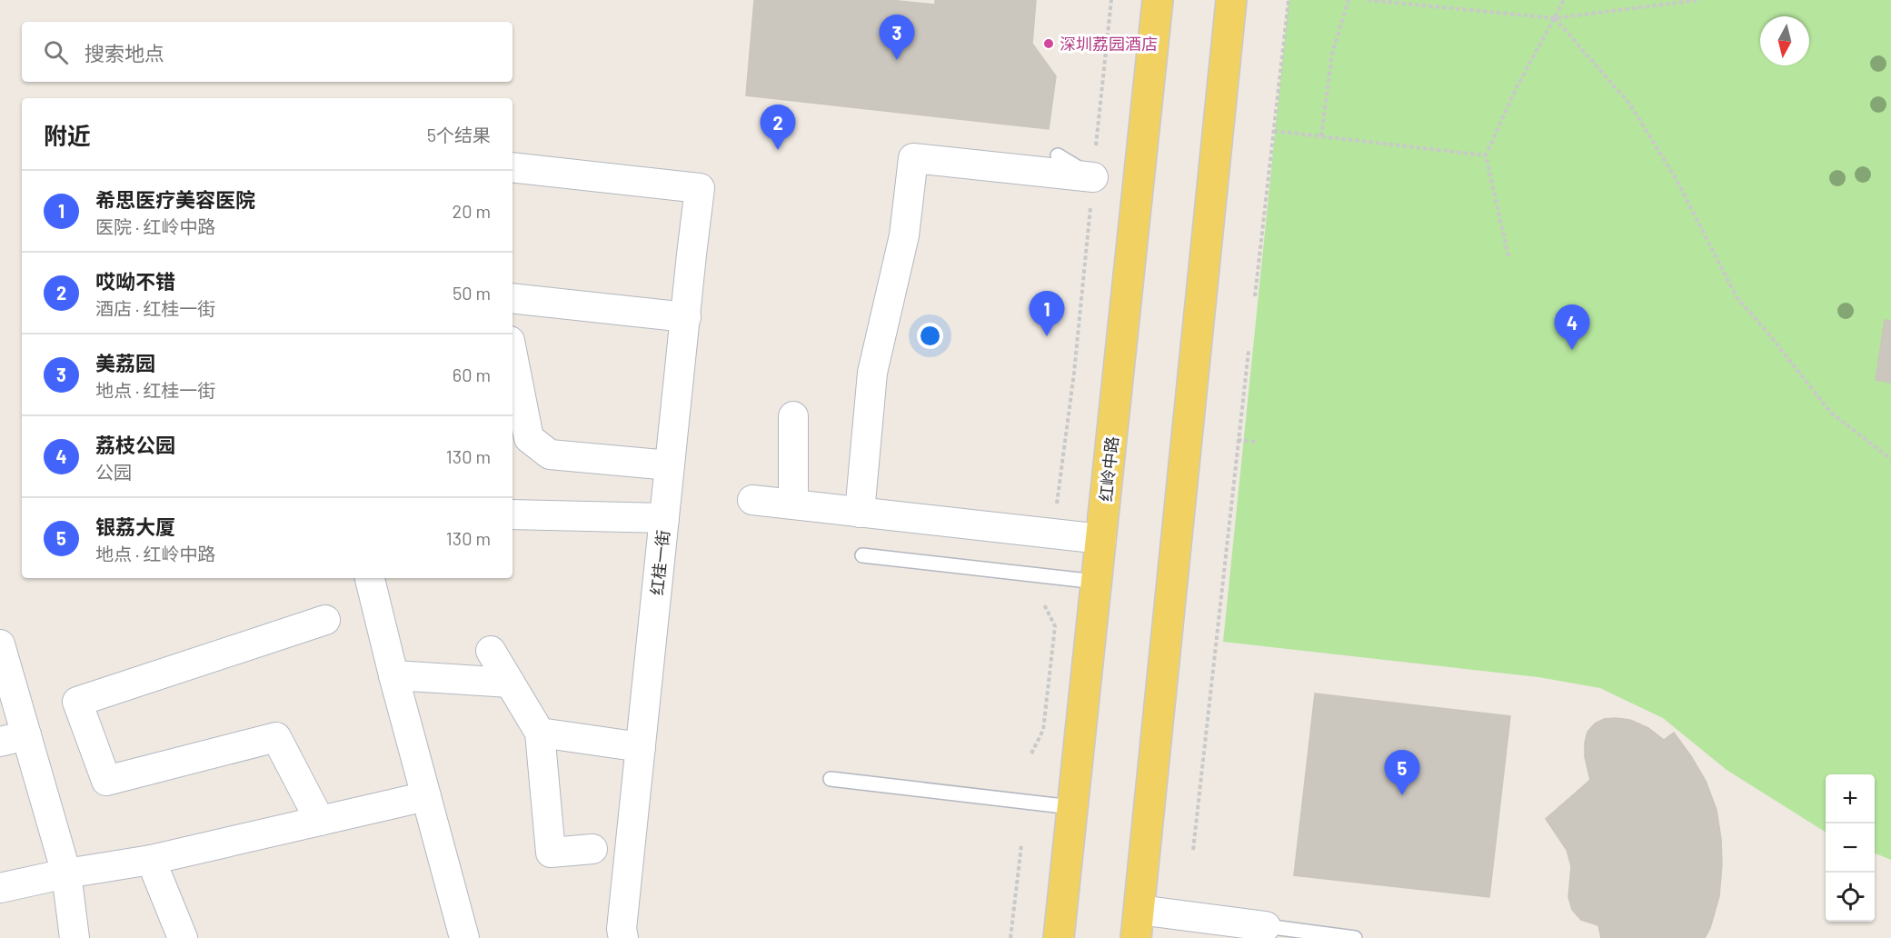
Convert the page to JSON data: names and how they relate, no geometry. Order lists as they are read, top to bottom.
{
  "streets": {
    "main road": ["红岭中路"],
    "street": ["红桂一街"]
  },
  "places": ["深圳荔园酒店"],
  "north": "bottom",
  "page": {
    "pins": [
      "3",
      "2",
      "1",
      "4",
      "5"
    ],
    "search": "搜索地点",
    "heading": ["附近", "5个结果"],
    "list": [
      {
        "mark": "1",
        "name": "希思医疗美容医院",
        "note": "医院 · 红岭中路",
        "value": "20 m"
      },
      {
        "mark": "2",
        "name": "哎呦不错",
        "note": "酒店 · 红桂一街",
        "value": "50 m"
      },
      {
        "mark": "3",
        "name": "美荔园",
        "note": "地点 · 红桂一街",
        "value": "60 m"
      },
      {
        "mark": "4",
        "name": "荔枝公园",
        "note": "公园",
        "value": "130 m"
      },
      {
        "mark": "5",
        "name": "银荔大厦",
        "note": "地点 · 红岭中路",
        "value": "130 m"
      }
    ],
    "map_buttons": ["+", "−"]
  }
}
